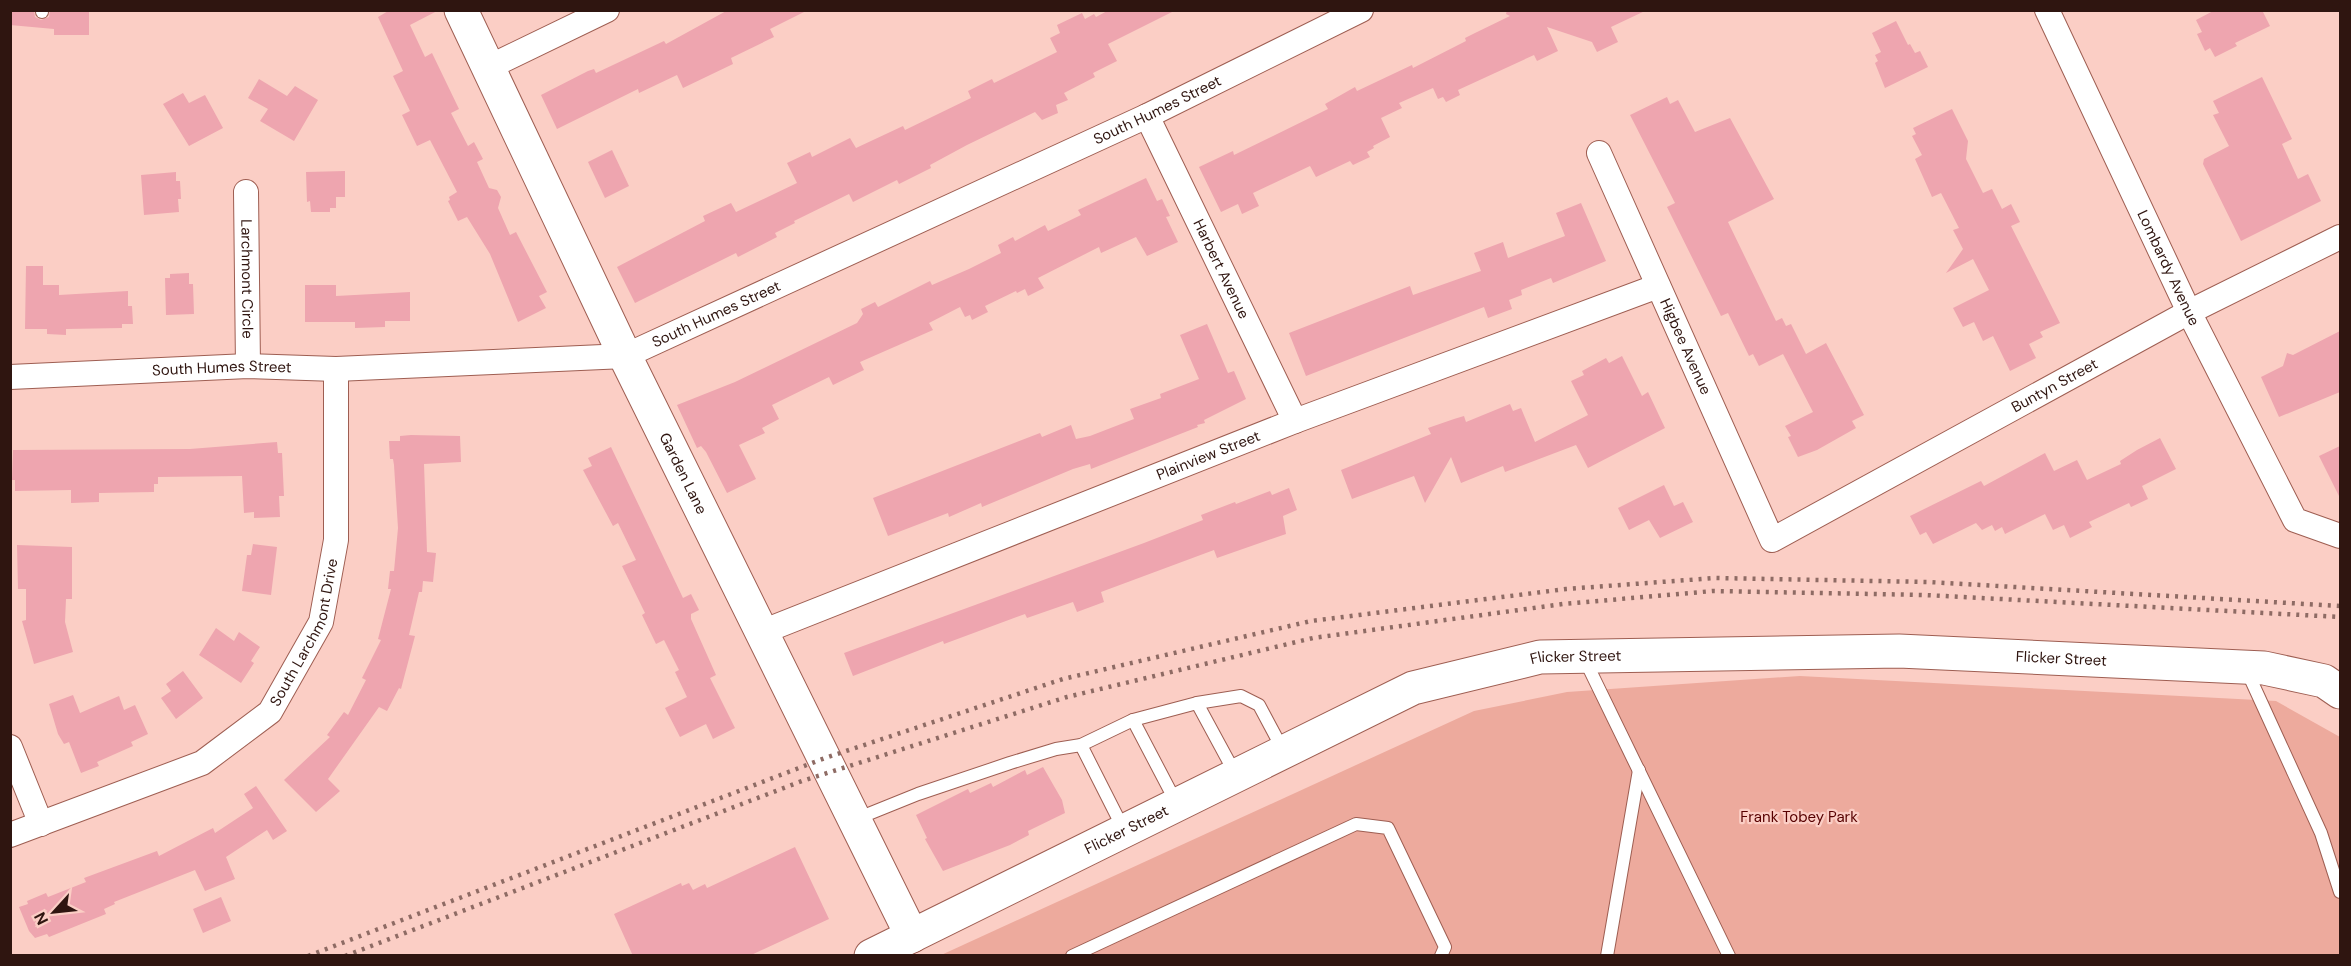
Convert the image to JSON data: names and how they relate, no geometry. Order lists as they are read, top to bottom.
{
  "streets": {
    "street": [
      "South Humes Street",
      "Lombardy Avenue",
      "Harbert Avenue",
      "Larchmont Circle",
      "Higbee Avenue",
      "Buntyn Street",
      "Plainview Street",
      "Garden Lane",
      "South Larchmont Drive",
      "Flicker Street"
    ]
  },
  "crossings": [
    ["South Humes Street", "Harbert Avenue"],
    ["South Humes Street", "Larchmont Circle"],
    ["South Humes Street", "Garden Lane"],
    ["South Humes Street", "South Larchmont Drive"],
    ["Lombardy Avenue", "Buntyn Street"],
    ["Harbert Avenue", "Plainview Street"],
    ["Higbee Avenue", "Buntyn Street"],
    ["Higbee Avenue", "Plainview Street"],
    ["Plainview Street", "Garden Lane"],
    ["Garden Lane", "Flicker Street"]
  ],
  "parks": ["Frank Tobey Park"],
  "north": "bottom left"
}
